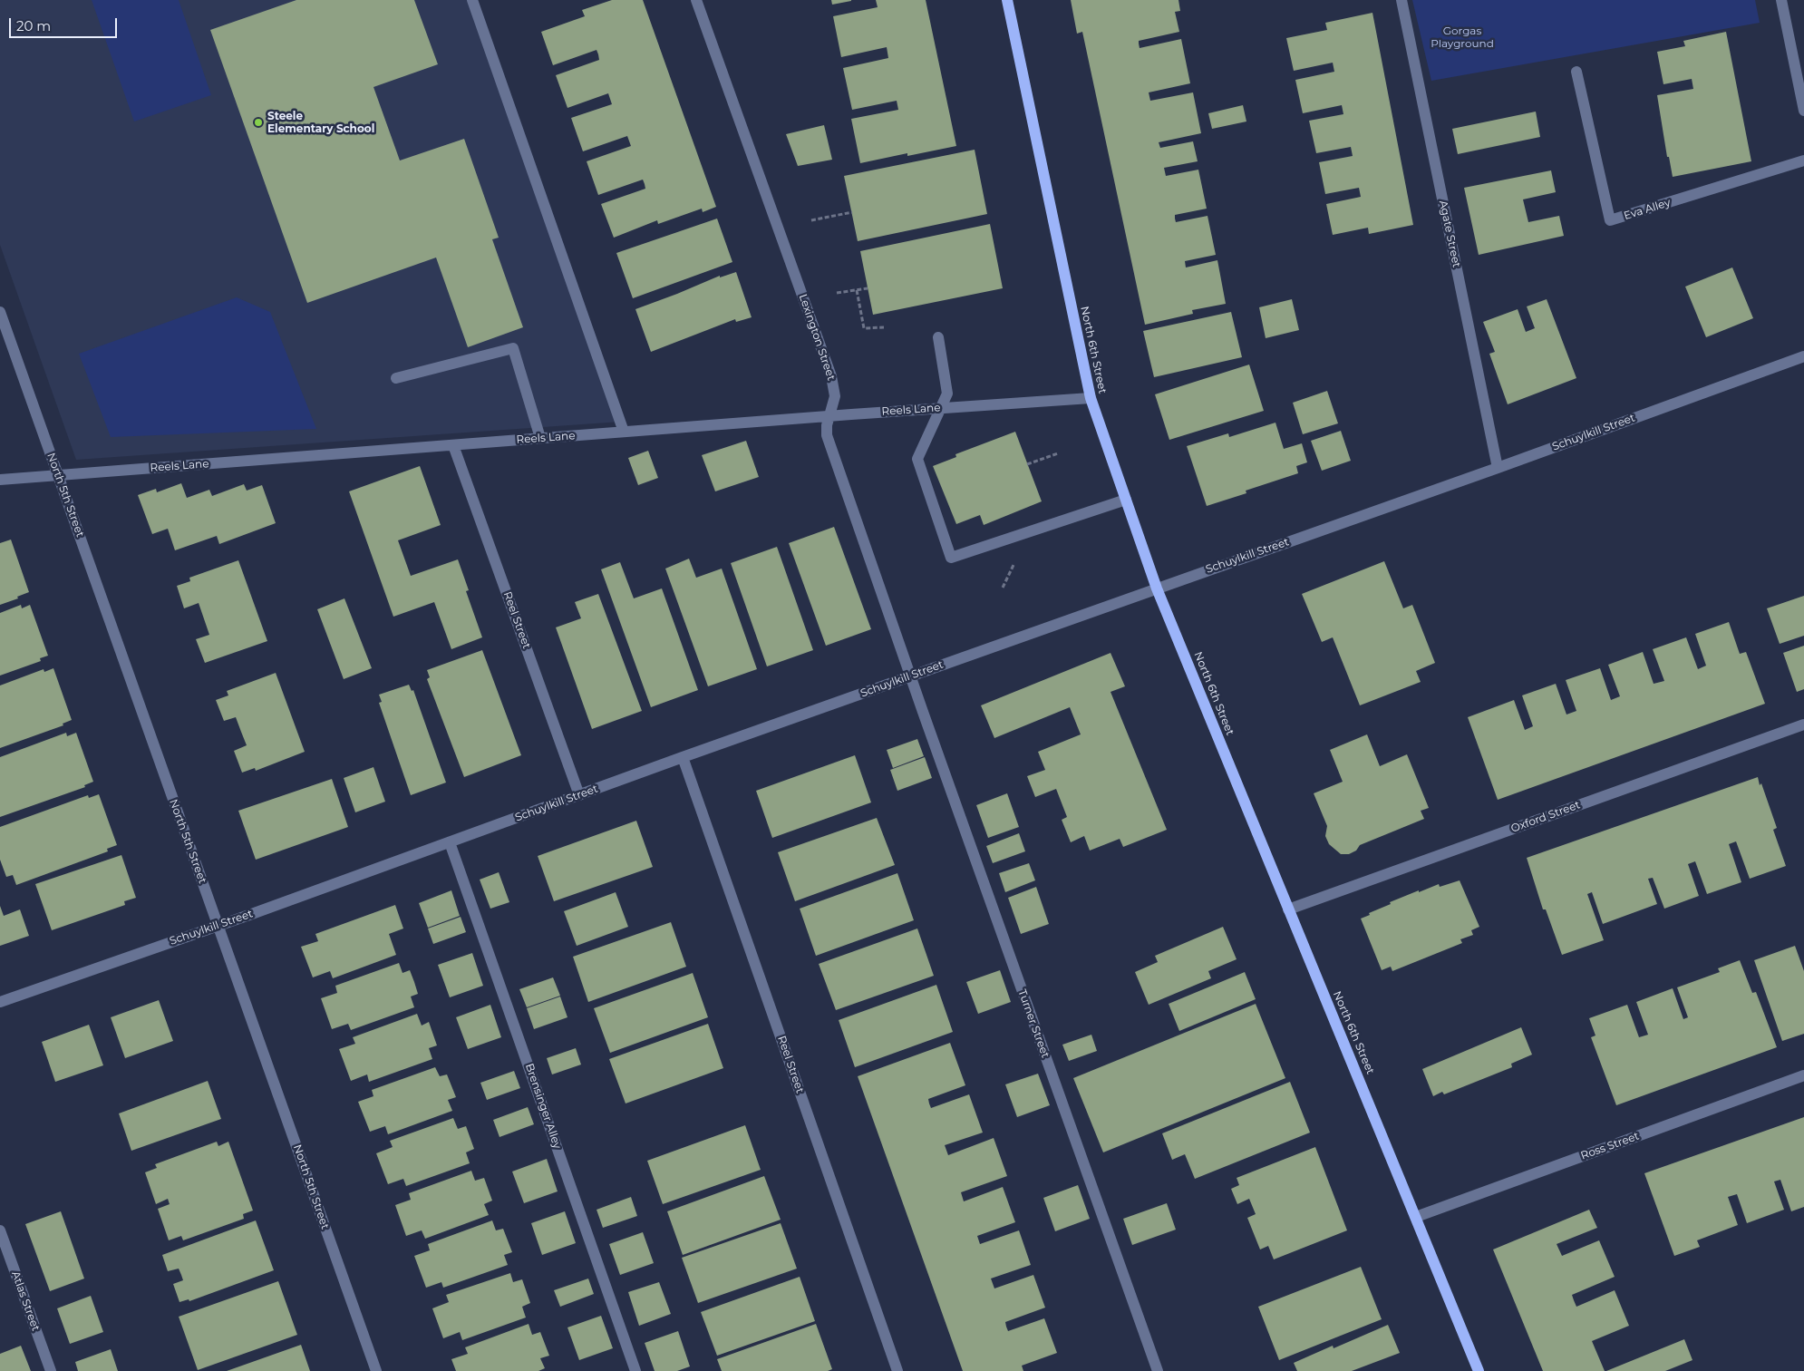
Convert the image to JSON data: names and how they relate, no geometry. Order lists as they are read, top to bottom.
{
  "streets": {
    "main road": ["North 6th Street"],
    "street": [
      "Eva Alley",
      "Agate Street",
      "Lexington Street",
      "Reels Lane",
      "Schuylkill Street",
      "North 5th Street",
      "Reel Street",
      "Oxford Street",
      "Turner Street",
      "Brensinger Alley",
      "Ross Street",
      "Atlas Street"
    ]
  },
  "crossings": [
    ["Agate Street", "Schuylkill Street"],
    ["Lexington Street", "Reels Lane"],
    ["Lexington Street", "Schuylkill Street"],
    ["Lexington Street", "Turner Street"],
    ["North 6th Street", "Reels Lane"],
    ["North 6th Street", "Schuylkill Street"],
    ["North 6th Street", "Oxford Street"],
    ["North 6th Street", "Ross Street"],
    ["Reels Lane", "North 5th Street"],
    ["Reels Lane", "Reel Street"],
    ["Schuylkill Street", "North 5th Street"],
    ["Schuylkill Street", "Reel Street"],
    ["Schuylkill Street", "Turner Street"],
    ["Schuylkill Street", "Brensinger Alley"]
  ],
  "parks": ["Gorgas Playground"],
  "places": ["Steele Elementary School"],
  "scale_bar": "20 m"
}
